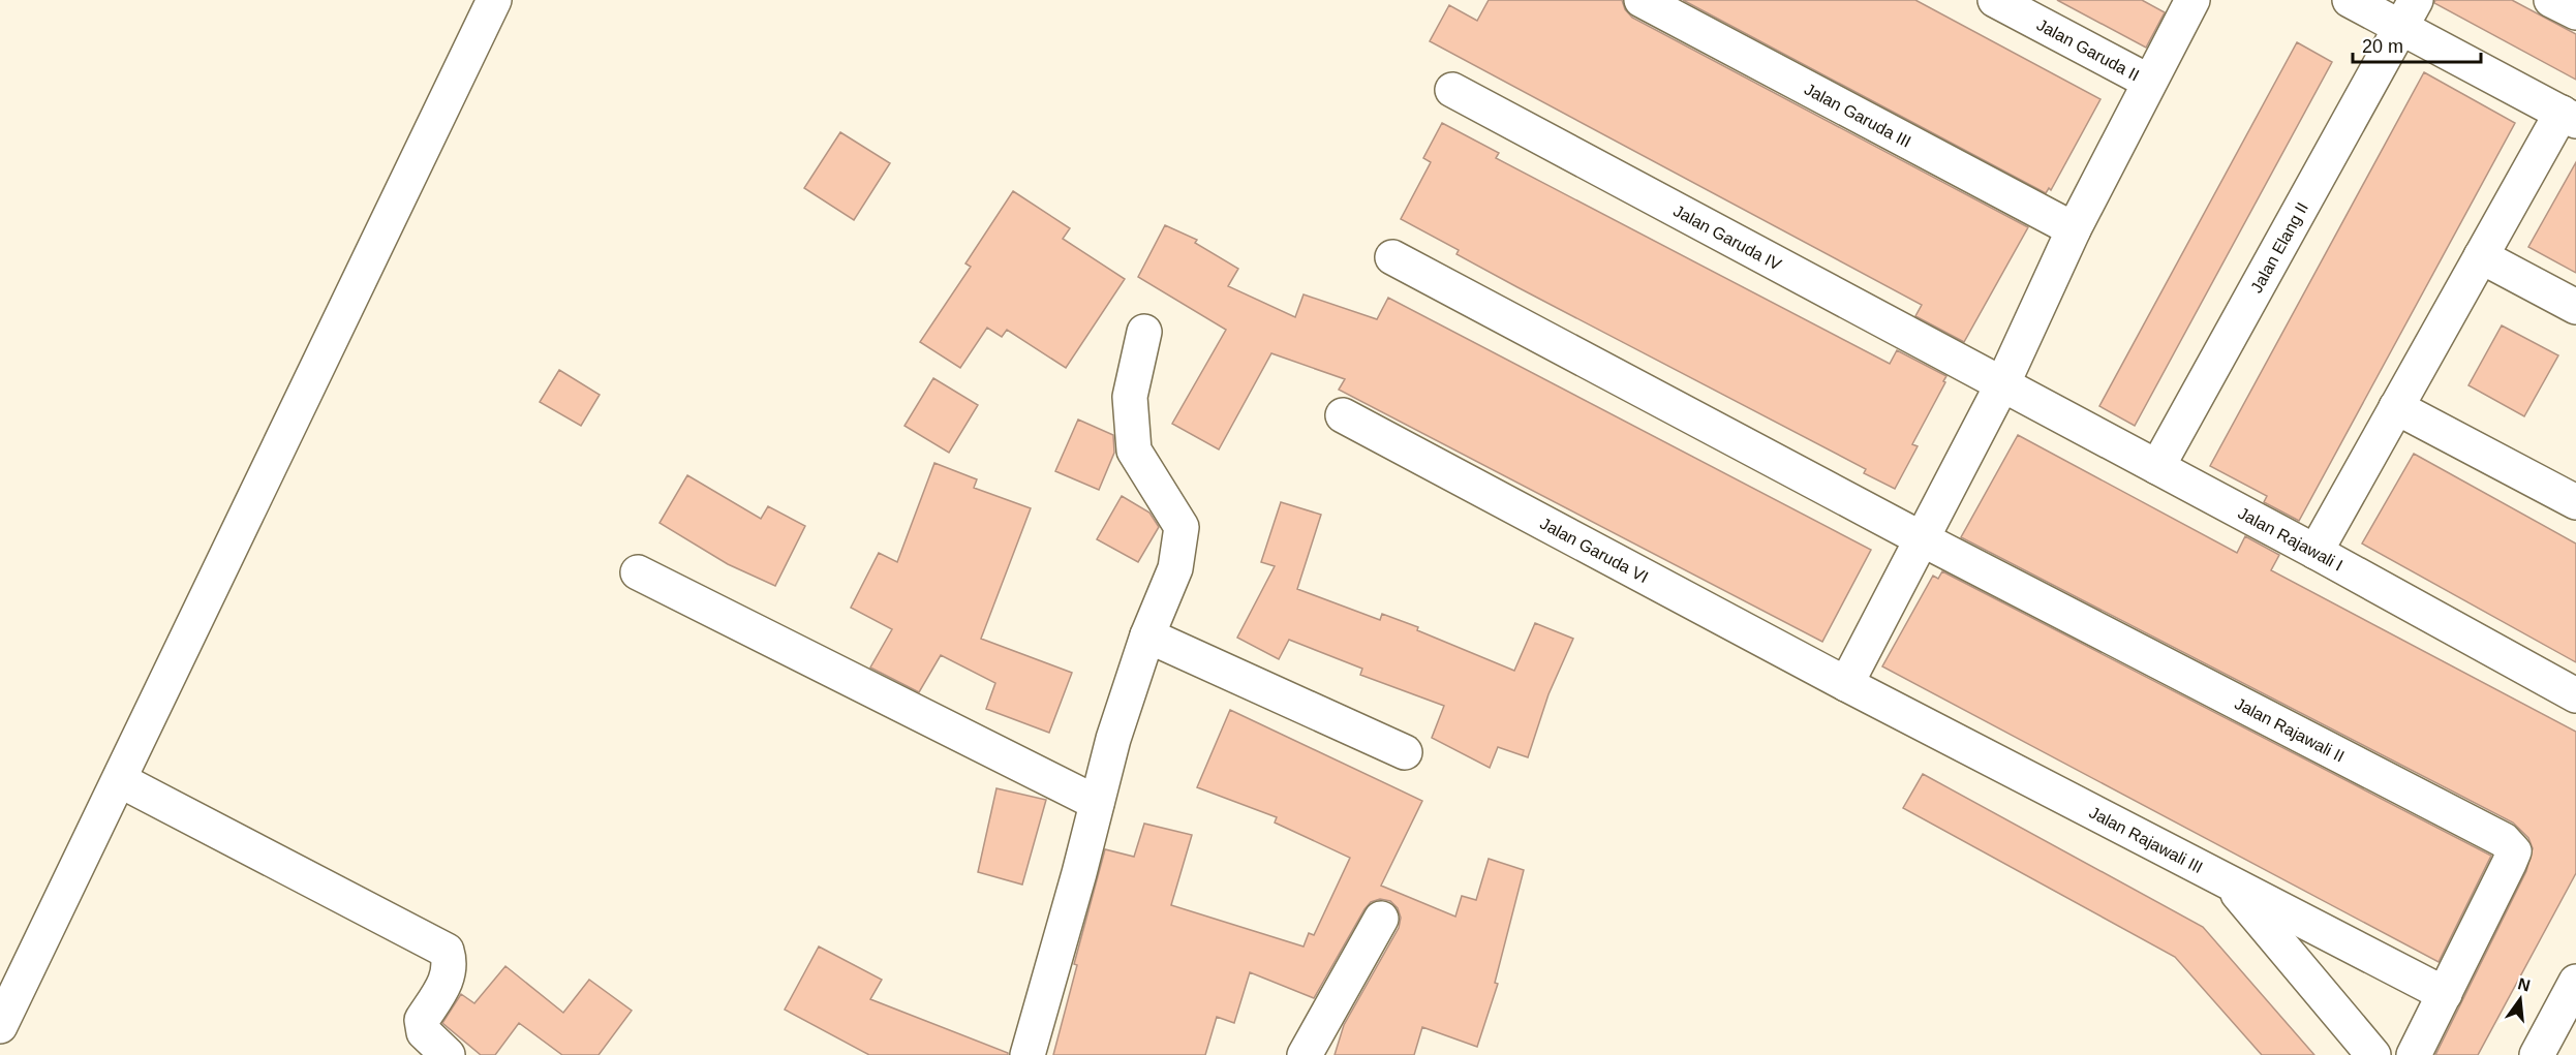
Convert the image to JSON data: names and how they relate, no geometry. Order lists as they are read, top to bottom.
{
  "streets": {
    "street": [
      "Jalan Garuda II",
      "Jalan Garuda III",
      "Jalan Garuda IV",
      "Jalan Elang II",
      "Jalan Rajawali I",
      "Jalan Garuda VI",
      "Jalan Rajawali II",
      "Jalan Rajawali III"
    ]
  },
  "crossings": [
    ["Jalan Garuda IV", "Jalan Rajawali I"],
    ["Jalan Elang II", "Jalan Rajawali I"],
    ["Jalan Garuda VI", "Jalan Rajawali III"],
    ["Jalan Rajawali II", "Jalan Rajawali III"]
  ],
  "scale_bar": "20 m",
  "north": "top"
}
